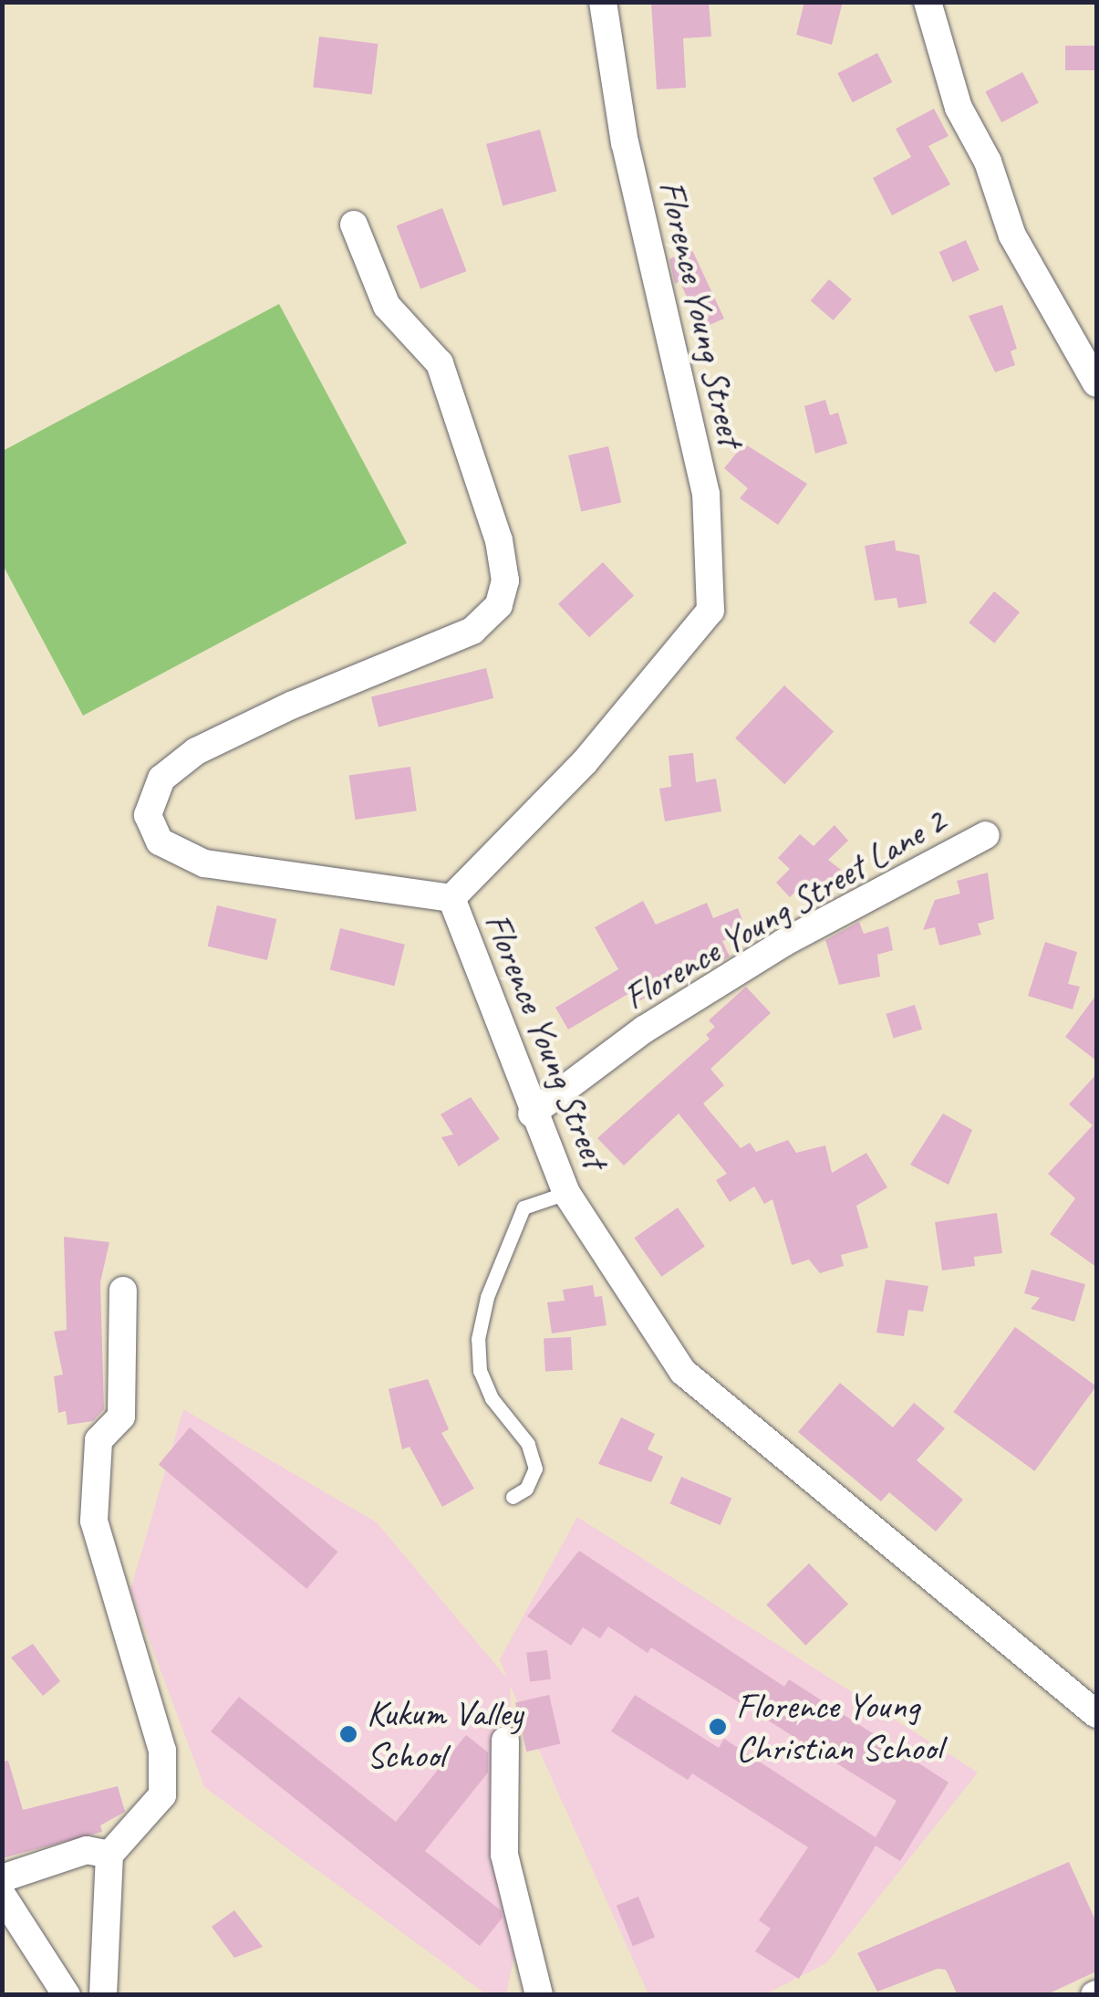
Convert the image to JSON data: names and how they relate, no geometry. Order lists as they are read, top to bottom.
{
  "streets": {
    "street": ["Florence Young Street", "Florence Young Street Lane 2"]
  },
  "crossings": [
    ["Florence Young Street", "Florence Young Street Lane 2"]
  ],
  "places": ["Florence Young Christian School", "Kukum Valley School"]
}
